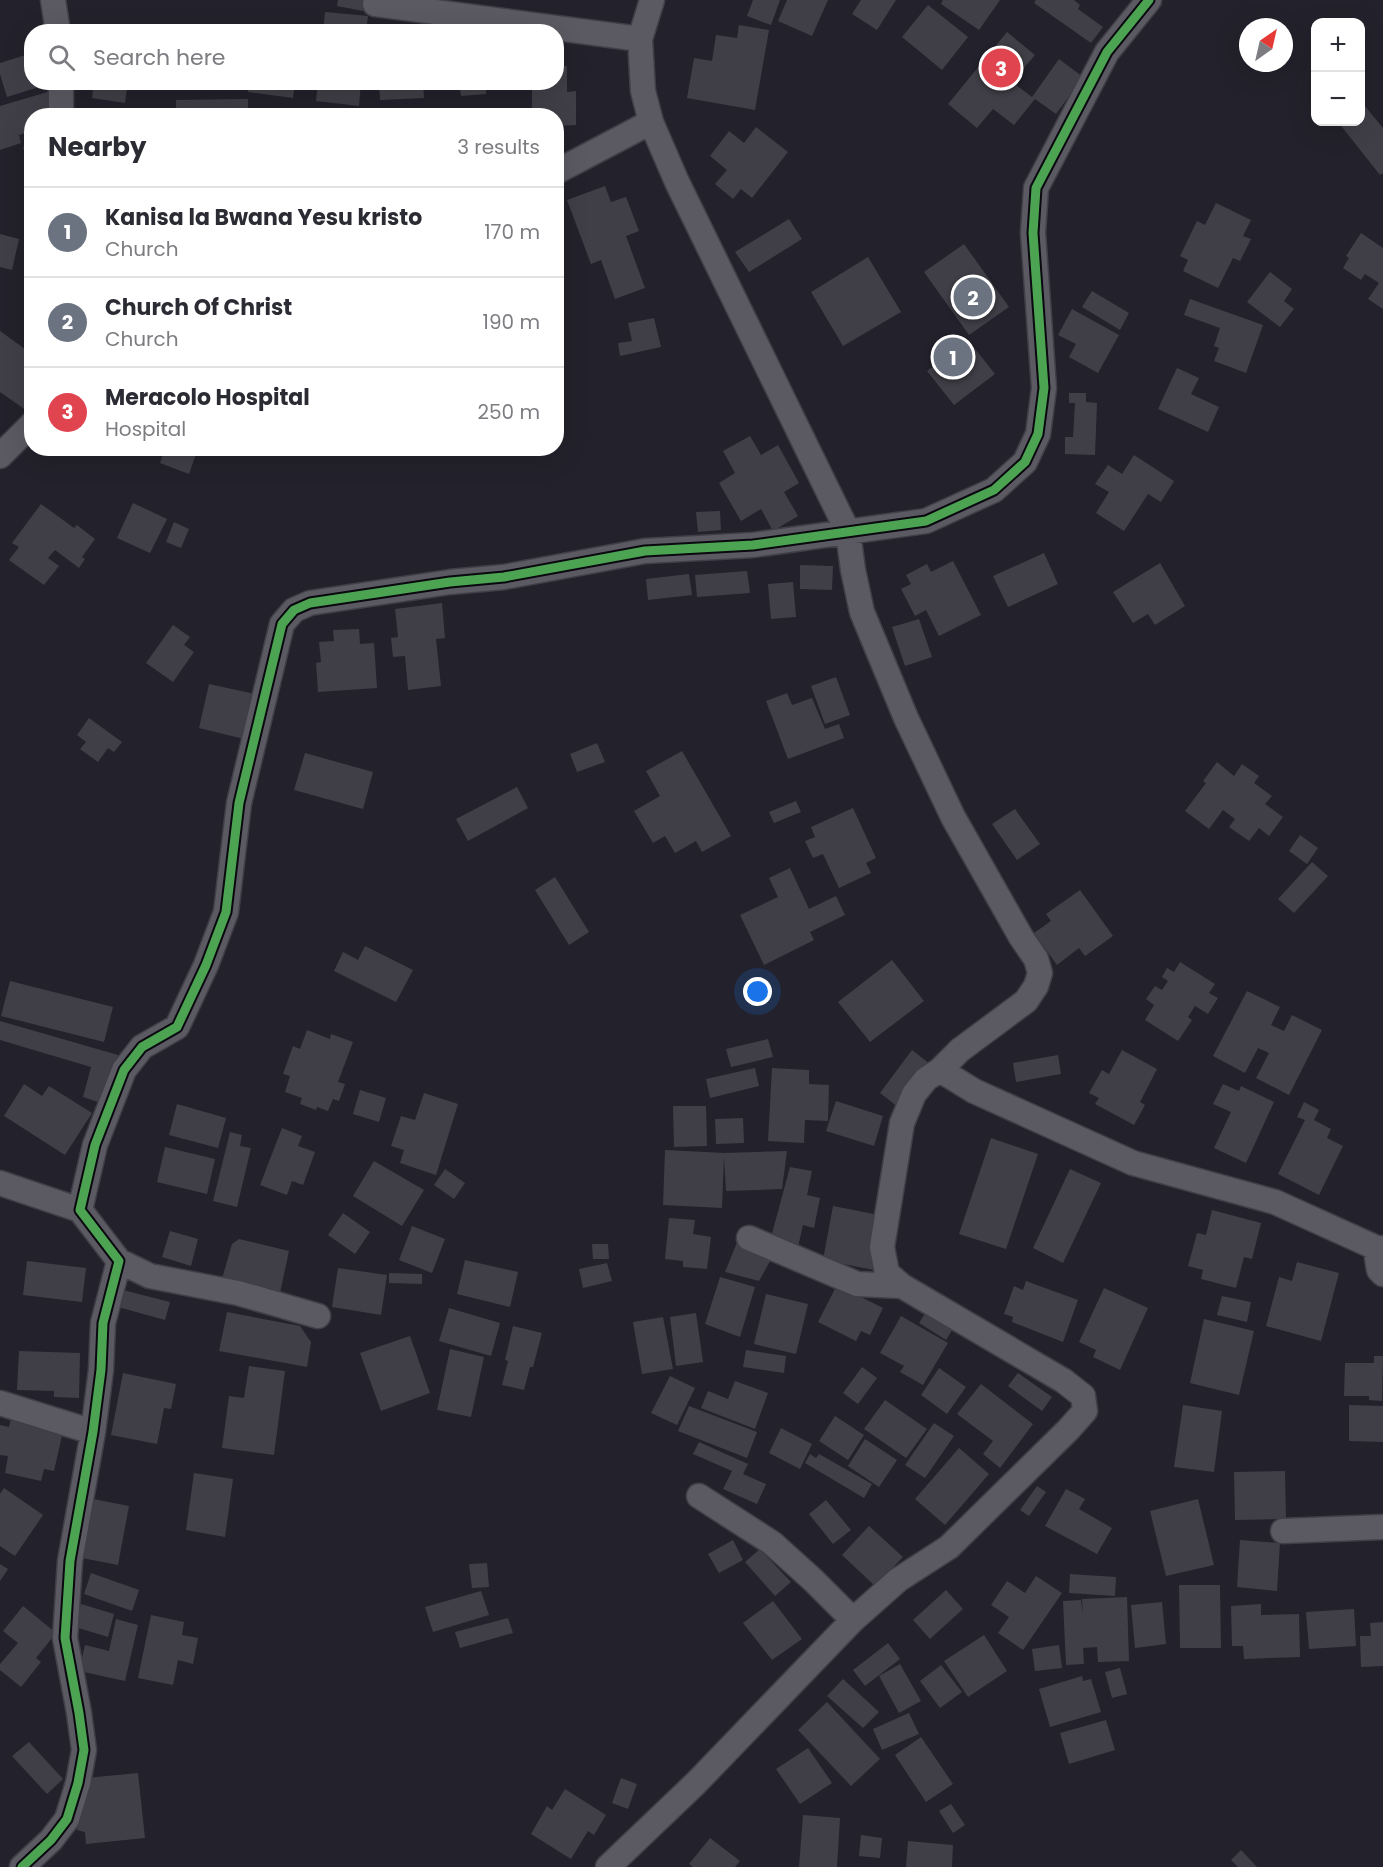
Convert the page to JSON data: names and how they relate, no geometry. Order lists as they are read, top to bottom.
{
  "north": "top right",
  "page": {
    "map_buttons": ["+", "−"],
    "search": "Search here",
    "pins": ["3", "2", "1"],
    "heading": ["Nearby", "3 results"],
    "list": [
      {
        "mark": "1",
        "name": "Kanisa la Bwana Yesu kristo",
        "note": "Church",
        "value": "170 m"
      },
      {
        "mark": "2",
        "name": "Church Of Christ",
        "note": "Church",
        "value": "190 m"
      },
      {
        "mark": "3",
        "name": "Meracolo Hospital",
        "note": "Hospital",
        "value": "250 m"
      }
    ]
  }
}
